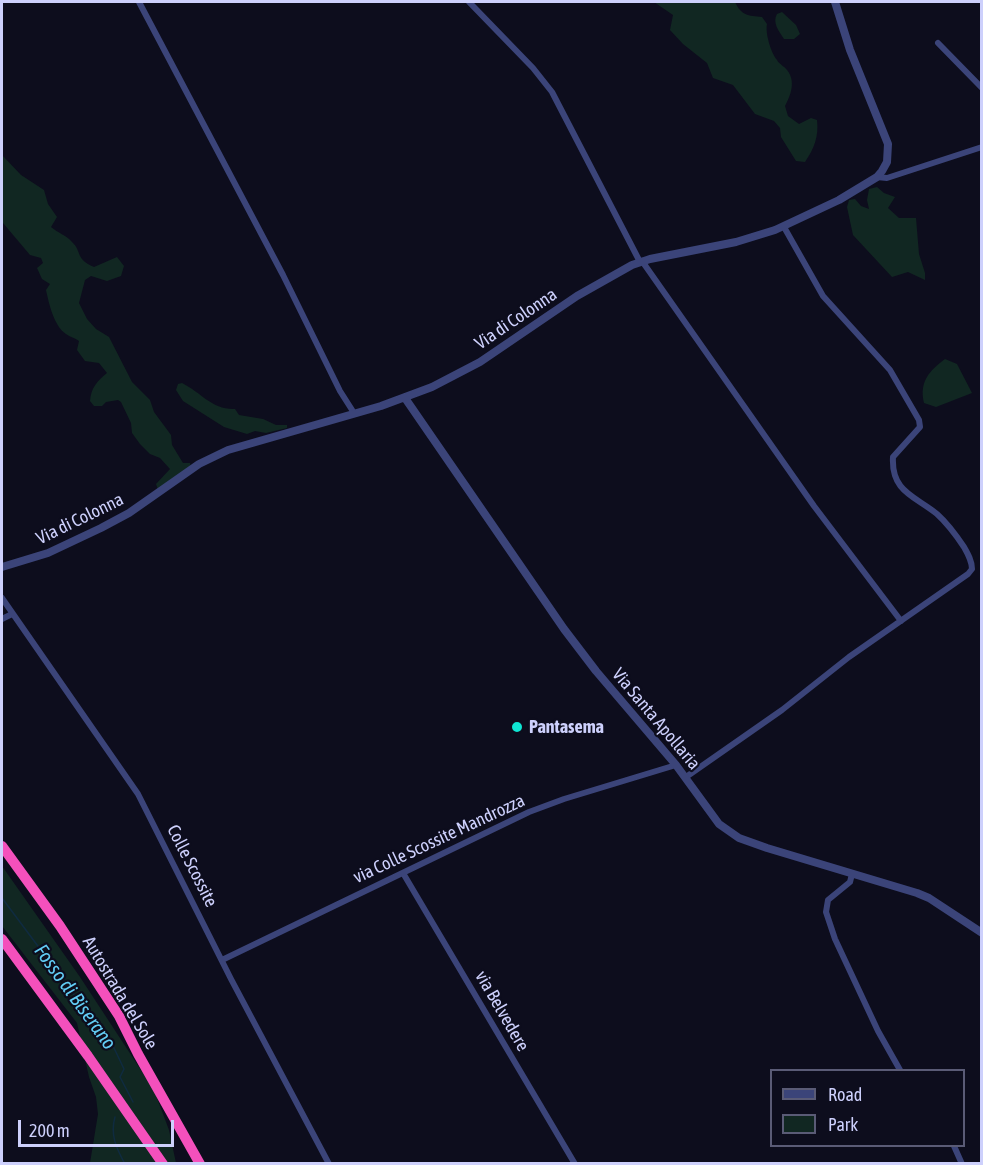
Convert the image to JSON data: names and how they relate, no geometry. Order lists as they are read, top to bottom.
{
  "streets": {
    "highway": ["Autostrada del Sole"],
    "street": [
      "Via di Colonna",
      "Via Santa Apollaria",
      "via Colle Scossite Mandrozza",
      "Colle Scossite",
      "via Belvedere"
    ]
  },
  "crossings": [
    ["Via di Colonna", "Via Santa Apollaria"],
    ["Via Santa Apollaria", "via Colle Scossite Mandrozza"],
    ["via Colle Scossite Mandrozza", "Colle Scossite"],
    ["via Colle Scossite Mandrozza", "via Belvedere"]
  ],
  "water": ["Fosso di Biserano"],
  "places": ["Pantasema"],
  "legend": ["Road", "Park"],
  "scale_bar": "200 m"
}
